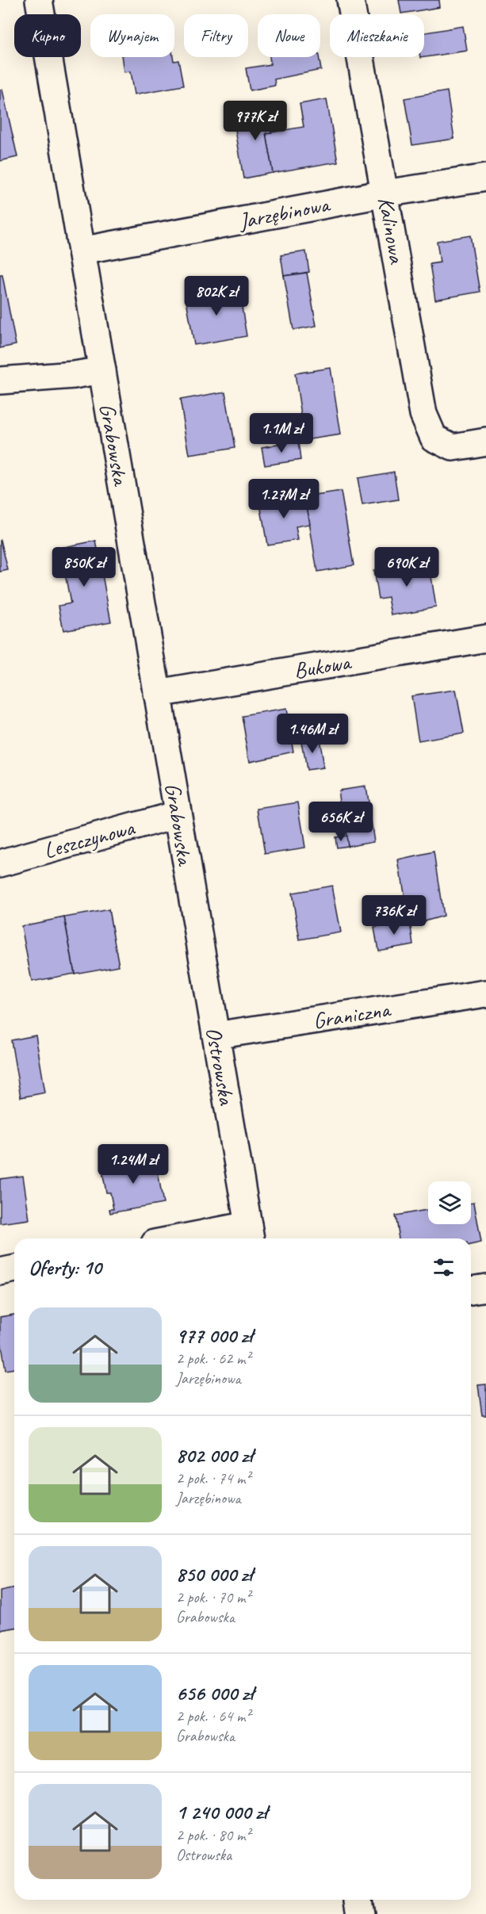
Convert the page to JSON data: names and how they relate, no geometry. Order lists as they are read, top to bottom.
{
  "streets": {
    "street": [
      "Jarzębinowa",
      "Kalinowa",
      "Grabowska",
      "Bukowa",
      "Leszczynowa",
      "Graniczna",
      "Ostrowska"
    ]
  },
  "crossings": [
    ["Jarzębinowa", "Kalinowa"],
    ["Jarzębinowa", "Grabowska"],
    ["Grabowska", "Bukowa"],
    ["Grabowska", "Leszczynowa"],
    ["Grabowska", "Ostrowska"],
    ["Graniczna", "Ostrowska"]
  ],
  "page": {
    "chip": [
      "Kupno",
      "Wynajem",
      "Filtry",
      "Nowe",
      "Mieszkanie"
    ],
    "price": [
      "977K zł",
      "802K zł",
      "1.1M zł",
      "1.27M zł",
      "850K zł",
      "690K zł",
      "1.46M zł",
      "656K zł",
      "736K zł",
      "1.24M zł"
    ],
    "heading": "Oferty: 10",
    "list": [
      {
        "name": "977 000 zł",
        "note": "2 pok. · 62 m² · Jarzębinowa"
      },
      {
        "name": "802 000 zł",
        "note": "2 pok. · 74 m² · Jarzębinowa"
      },
      {
        "name": "850 000 zł",
        "note": "2 pok. · 70 m² · Grabowska"
      },
      {
        "name": "656 000 zł",
        "note": "2 pok. · 64 m² · Grabowska"
      },
      {
        "name": "1 240 000 zł",
        "note": "2 pok. · 80 m² · Ostrowska"
      }
    ]
  }
}
